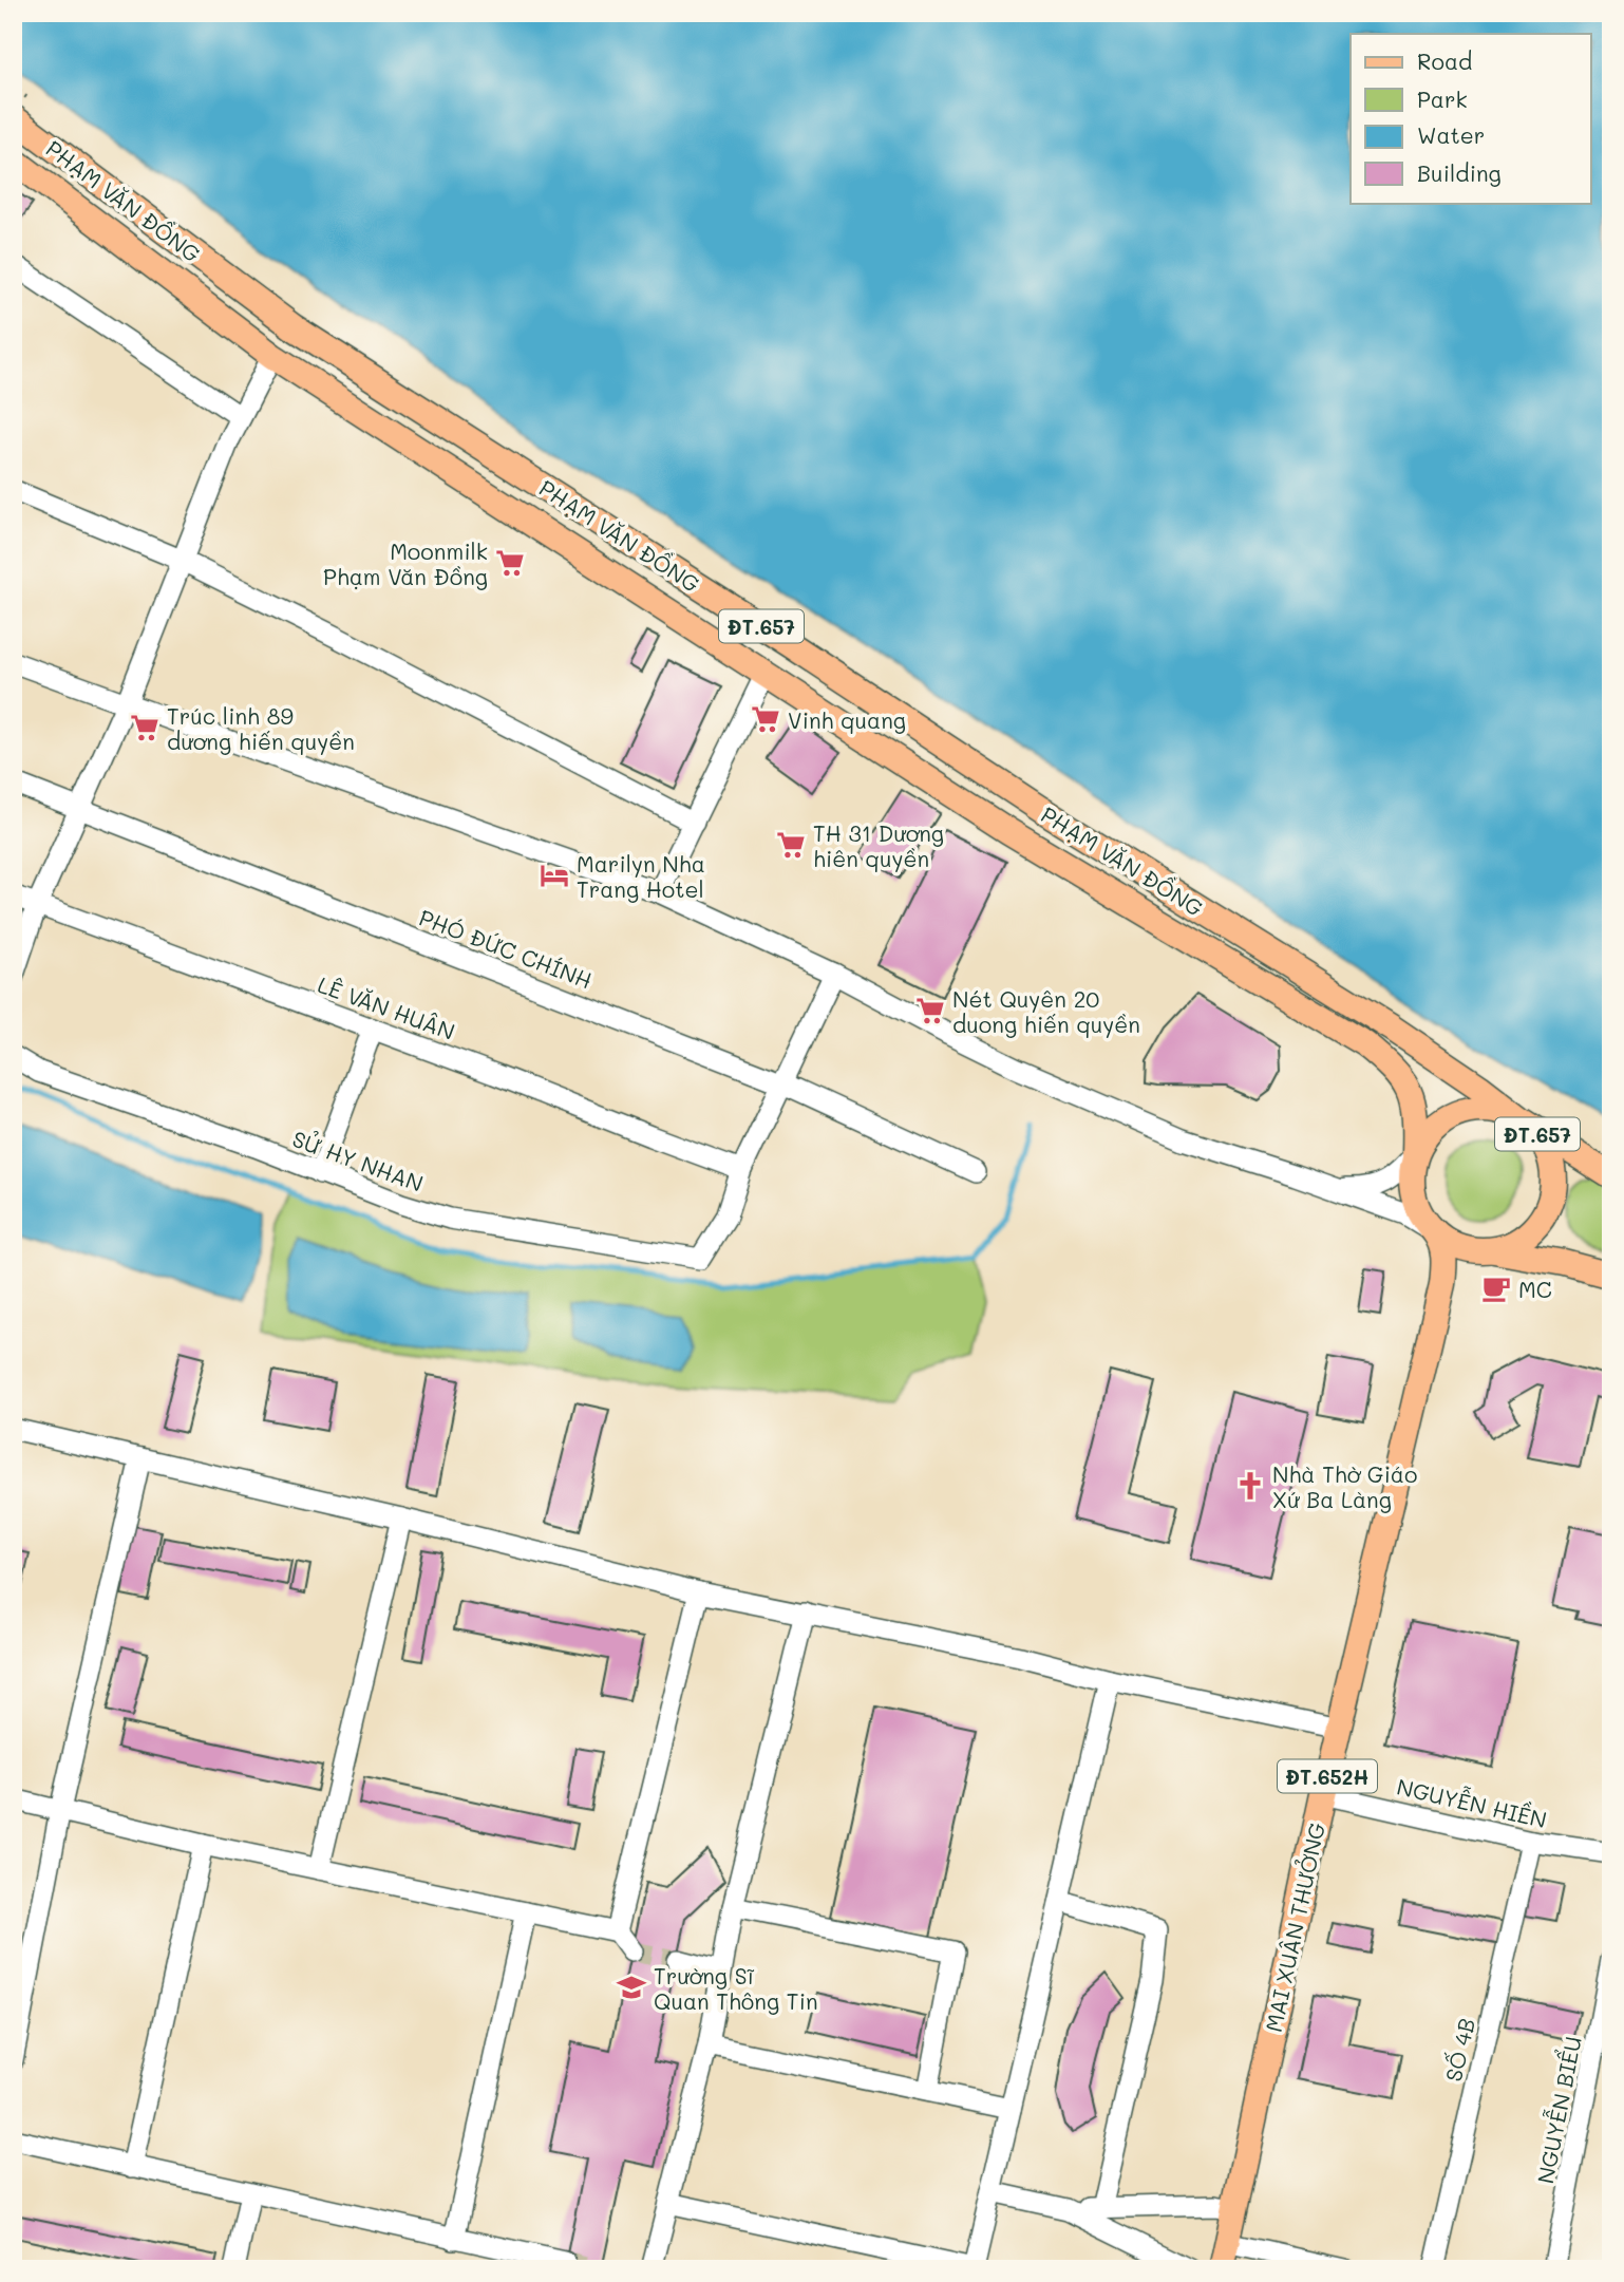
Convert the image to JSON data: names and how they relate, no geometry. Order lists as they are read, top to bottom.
{
  "streets": {
    "main road": [
      "PHẠM VĂN ĐỒNG",
      "ĐT.657",
      "ĐT.652H",
      "MAI XUÂN THƯỞNG"
    ],
    "street": [
      "PHÓ ĐỨC CHÍNH",
      "LÊ VĂN HUÂN",
      "SỬ HY NHAN",
      "NGUYỄN HIỀN",
      "SỐ 4B",
      "NGUYỄN BIỂU"
    ]
  },
  "crossings": [
    ["PHẠM VĂN ĐỒNG", "ĐT.657"],
    ["PHẠM VĂN ĐỒNG", "MAI XUÂN THƯỞNG"],
    ["ĐT.657", "MAI XUÂN THƯỞNG"],
    ["LÊ VĂN HUÂN", "SỬ HY NHAN"],
    ["NGUYỄN HIỀN", "MAI XUÂN THƯỞNG"],
    ["NGUYỄN HIỀN", "SỐ 4B"]
  ],
  "places": {
    "supermarket": [
      "Moonmilk Phạm Văn Đồng",
      "Vinh quang",
      "Trúc linh 89 dương hiến quyền",
      "TH 31 Dương hiên quyền",
      "Nét Quyên 20 duong hiến quyền"
    ],
    "hotel": ["Marilyn Nha Trang Hotel"],
    "cafe": ["MC"],
    "church": ["Nhà Thờ Giáo Xứ Ba Làng"],
    "school or university": ["Trường Sĩ Quan Thông Tin"]
  },
  "legend": [
    "Road",
    "Park",
    "Water",
    "Building"
  ]
}
